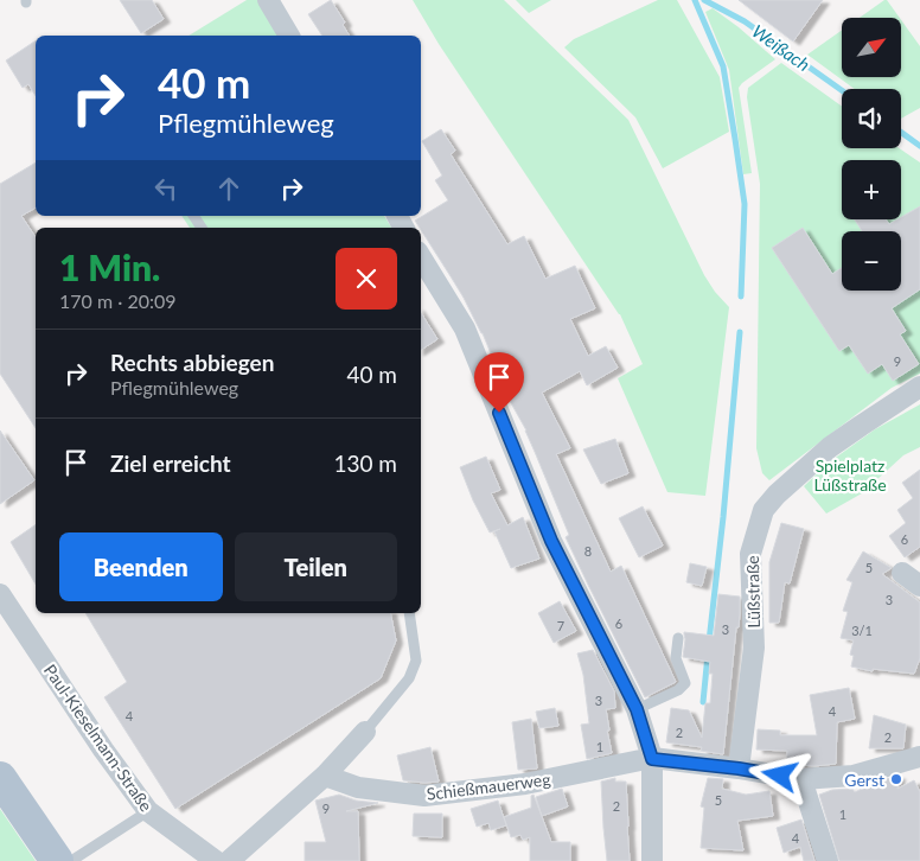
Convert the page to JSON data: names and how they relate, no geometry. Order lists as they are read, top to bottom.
{
  "streets": {
    "street": ["Lüßstraße", "Paul-Kieselmann-Straße", "Schießmauerweg"]
  },
  "crossings": [
    ["Lüßstraße", "Schießmauerweg"]
  ],
  "water": ["Weißach"],
  "parks": ["Spielplatz Lüßstraße"],
  "places": ["Gerst"],
  "house_numbers": [
    "9",
    "6",
    "8",
    "5",
    "3",
    "6",
    "7",
    "3",
    "3/1",
    "3",
    "4",
    "4",
    "2",
    "2",
    "1",
    "5",
    "2",
    "9",
    "1",
    "4"
  ],
  "north": "top right",
  "page": {
    "map_buttons": ["+", "−"],
    "turn": ["40 m", "Pflegmühleweg"],
    "heading": ["1 Min.", "170 m · 20:09"],
    "list": [
      {
        "name": "Rechts abbiegen",
        "note": "Pflegmühleweg",
        "value": "40 m"
      },
      {
        "name": "Ziel erreicht",
        "value": "130 m"
      }
    ],
    "buttons": ["Beenden", "Teilen"]
  }
}
